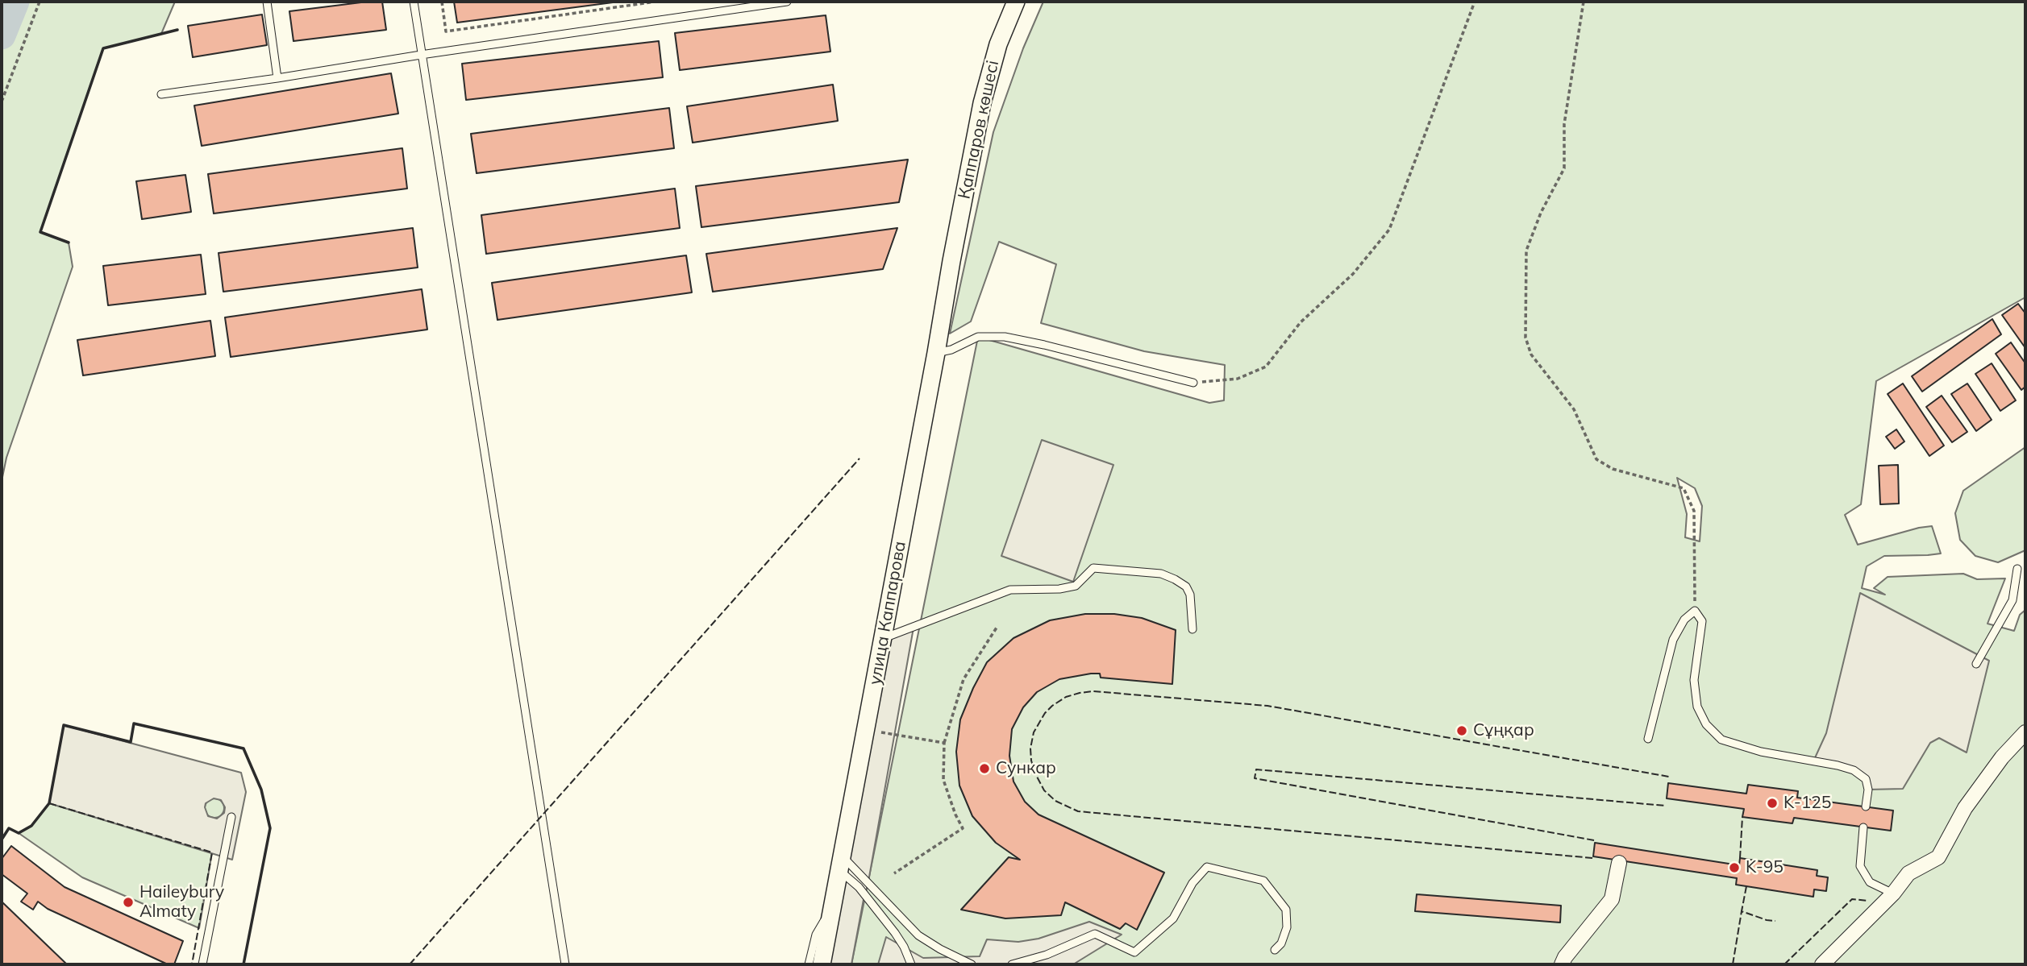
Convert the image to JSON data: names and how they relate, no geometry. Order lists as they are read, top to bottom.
{
  "streets": {
    "street": ["Қаппаров көшесі", "улица Каппарова"]
  },
  "crossings": [
    ["Қаппаров көшесі", "улица Каппарова"]
  ],
  "places": [
    "Сұңқар",
    "Сункар",
    "K-125",
    "K-95",
    "Haileybury Almaty"
  ]
}
